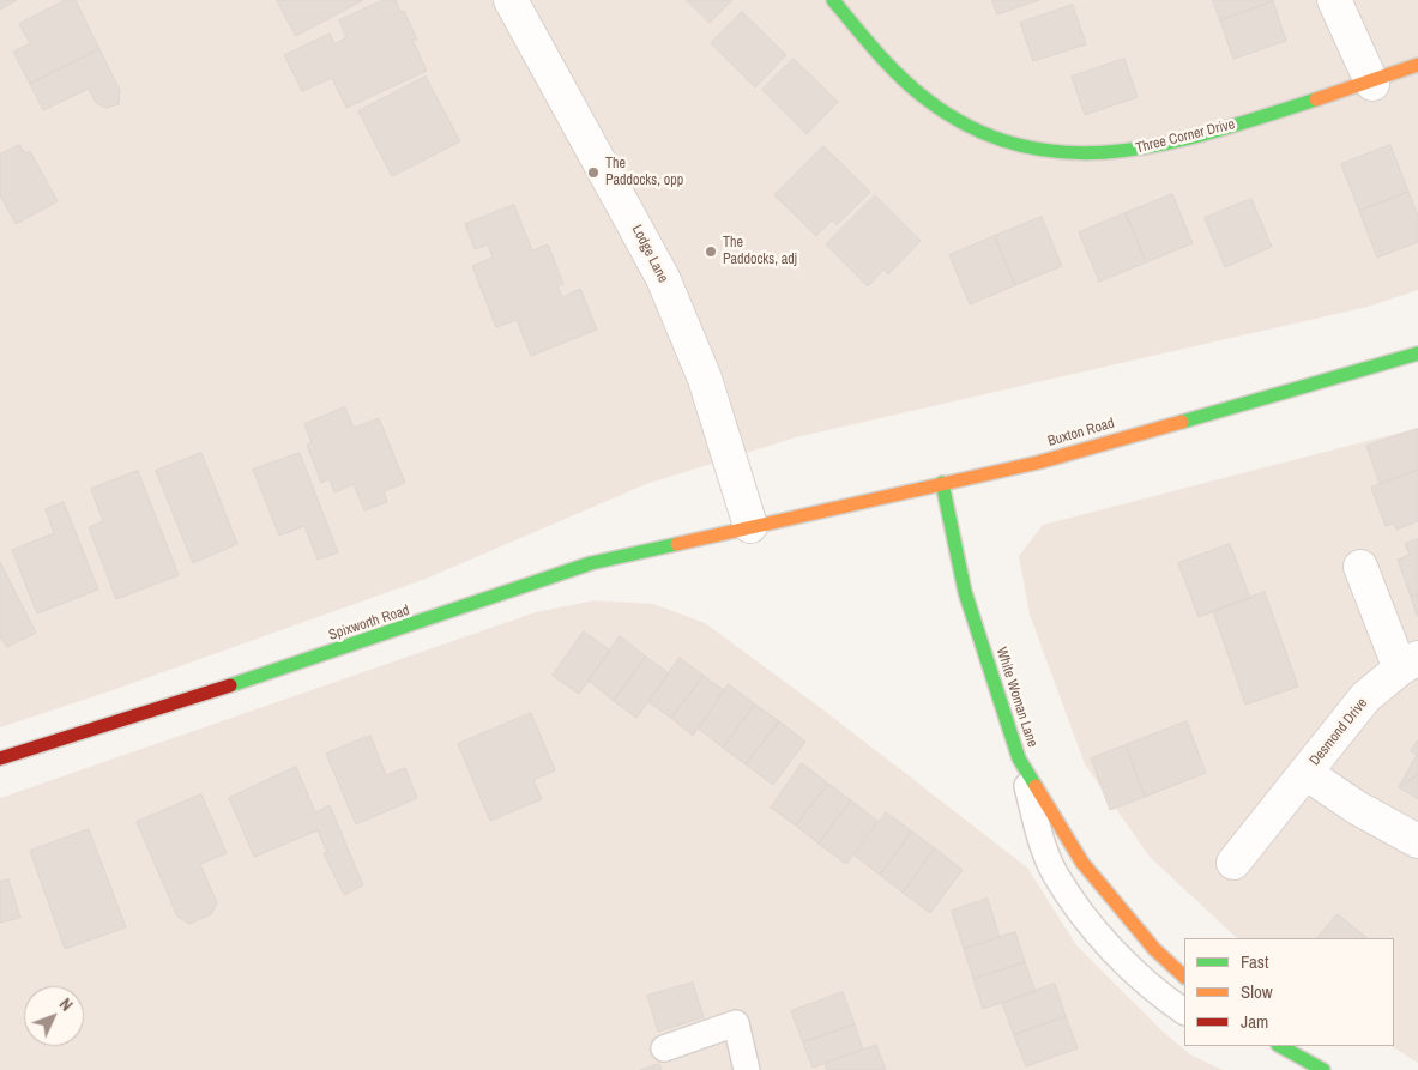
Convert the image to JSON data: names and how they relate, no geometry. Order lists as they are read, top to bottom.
{
  "streets": {
    "street": [
      "Three Corner Drive",
      "Lodge Lane",
      "Buxton Road",
      "Spixworth Road",
      "White Woman Lane",
      "Desmond Drive"
    ]
  },
  "crossings": [
    ["Lodge Lane", "Buxton Road"],
    ["Lodge Lane", "Spixworth Road"],
    ["Buxton Road", "Spixworth Road"],
    ["Buxton Road", "White Woman Lane"]
  ],
  "places": ["The Paddocks, opp", "The Paddocks, adj"],
  "legend": ["Fast", "Slow", "Jam"],
  "north": "top right"
}
